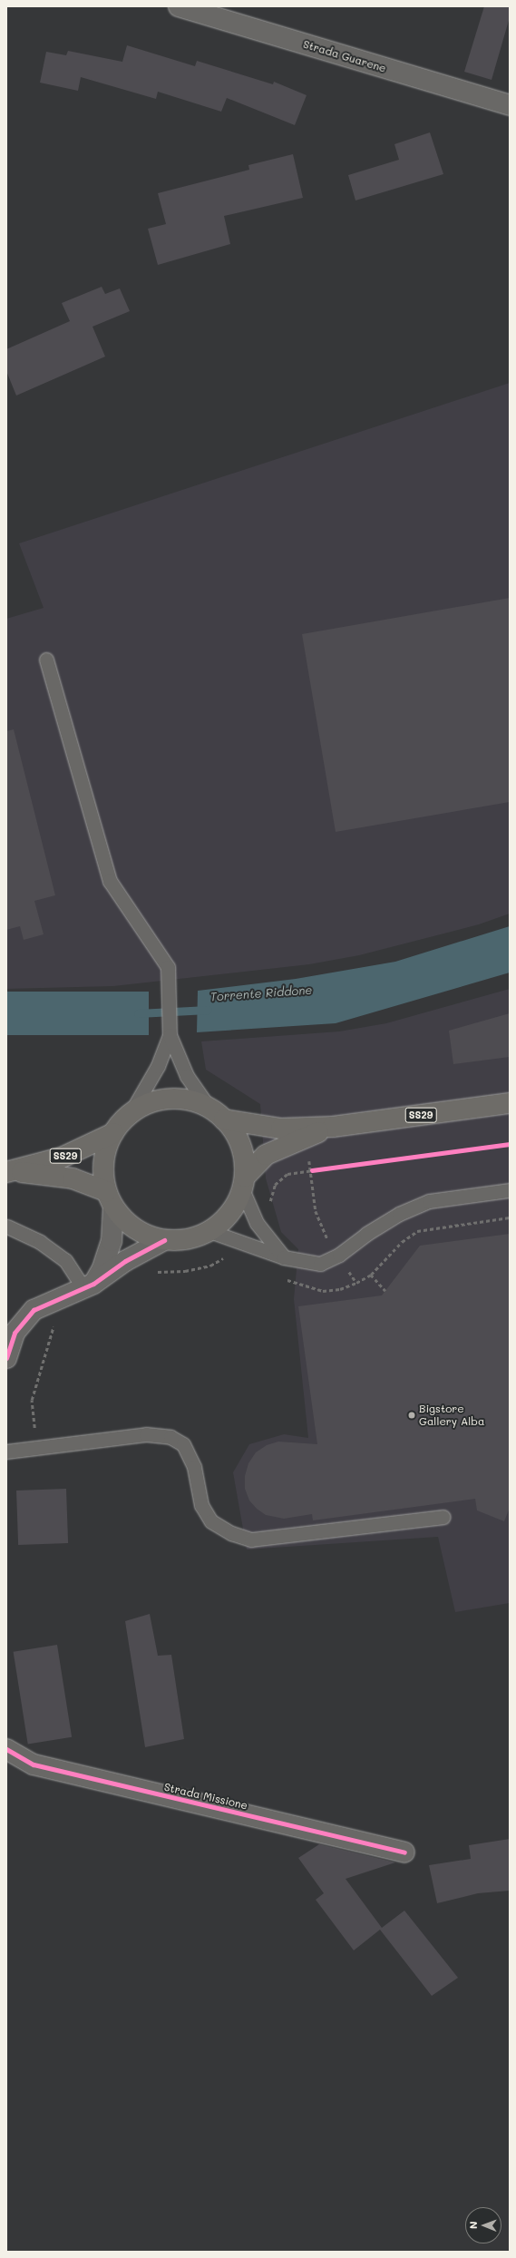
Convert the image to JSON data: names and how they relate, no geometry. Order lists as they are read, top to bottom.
{
  "streets": {
    "main road": ["SS29"],
    "street": ["Strada Guarene", "Strada Missione"]
  },
  "water": ["Torrente Riddone"],
  "places": ["Bigstore Gallery Alba"],
  "north": "left"
}
